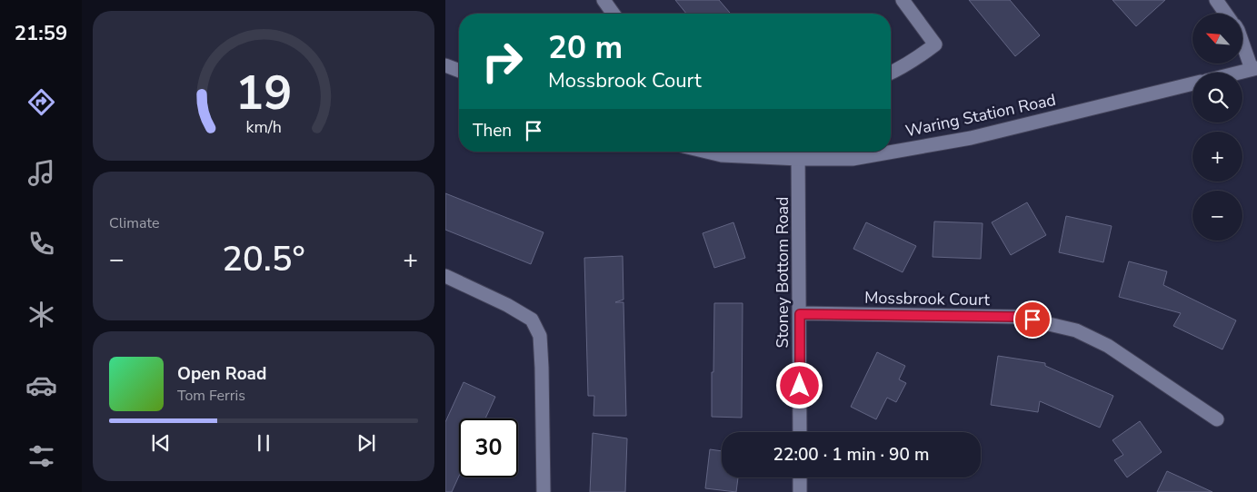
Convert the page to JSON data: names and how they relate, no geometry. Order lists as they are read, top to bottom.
{
  "streets": {
    "street": ["Waring Station Road", "Stoney Bottom Road", "Mossbrook Court"]
  },
  "crossings": [
    ["Waring Station Road", "Stoney Bottom Road"],
    ["Stoney Bottom Road", "Mossbrook Court"]
  ],
  "north": "top left",
  "page": {
    "tabs": "21:59",
    "map_buttons": ["+", "−"],
    "turn": ["20 m", "Mossbrook Court"],
    "then": "Then",
    "tile": "Climate",
    "heat": ["−", "20.5°", "+"],
    "song": ["Open Road", "Tom Ferris"],
    "limit": "30",
    "trip": "22:00 · 1 min · 90 m",
    "gauge": ["19", "km/h"]
  }
}
